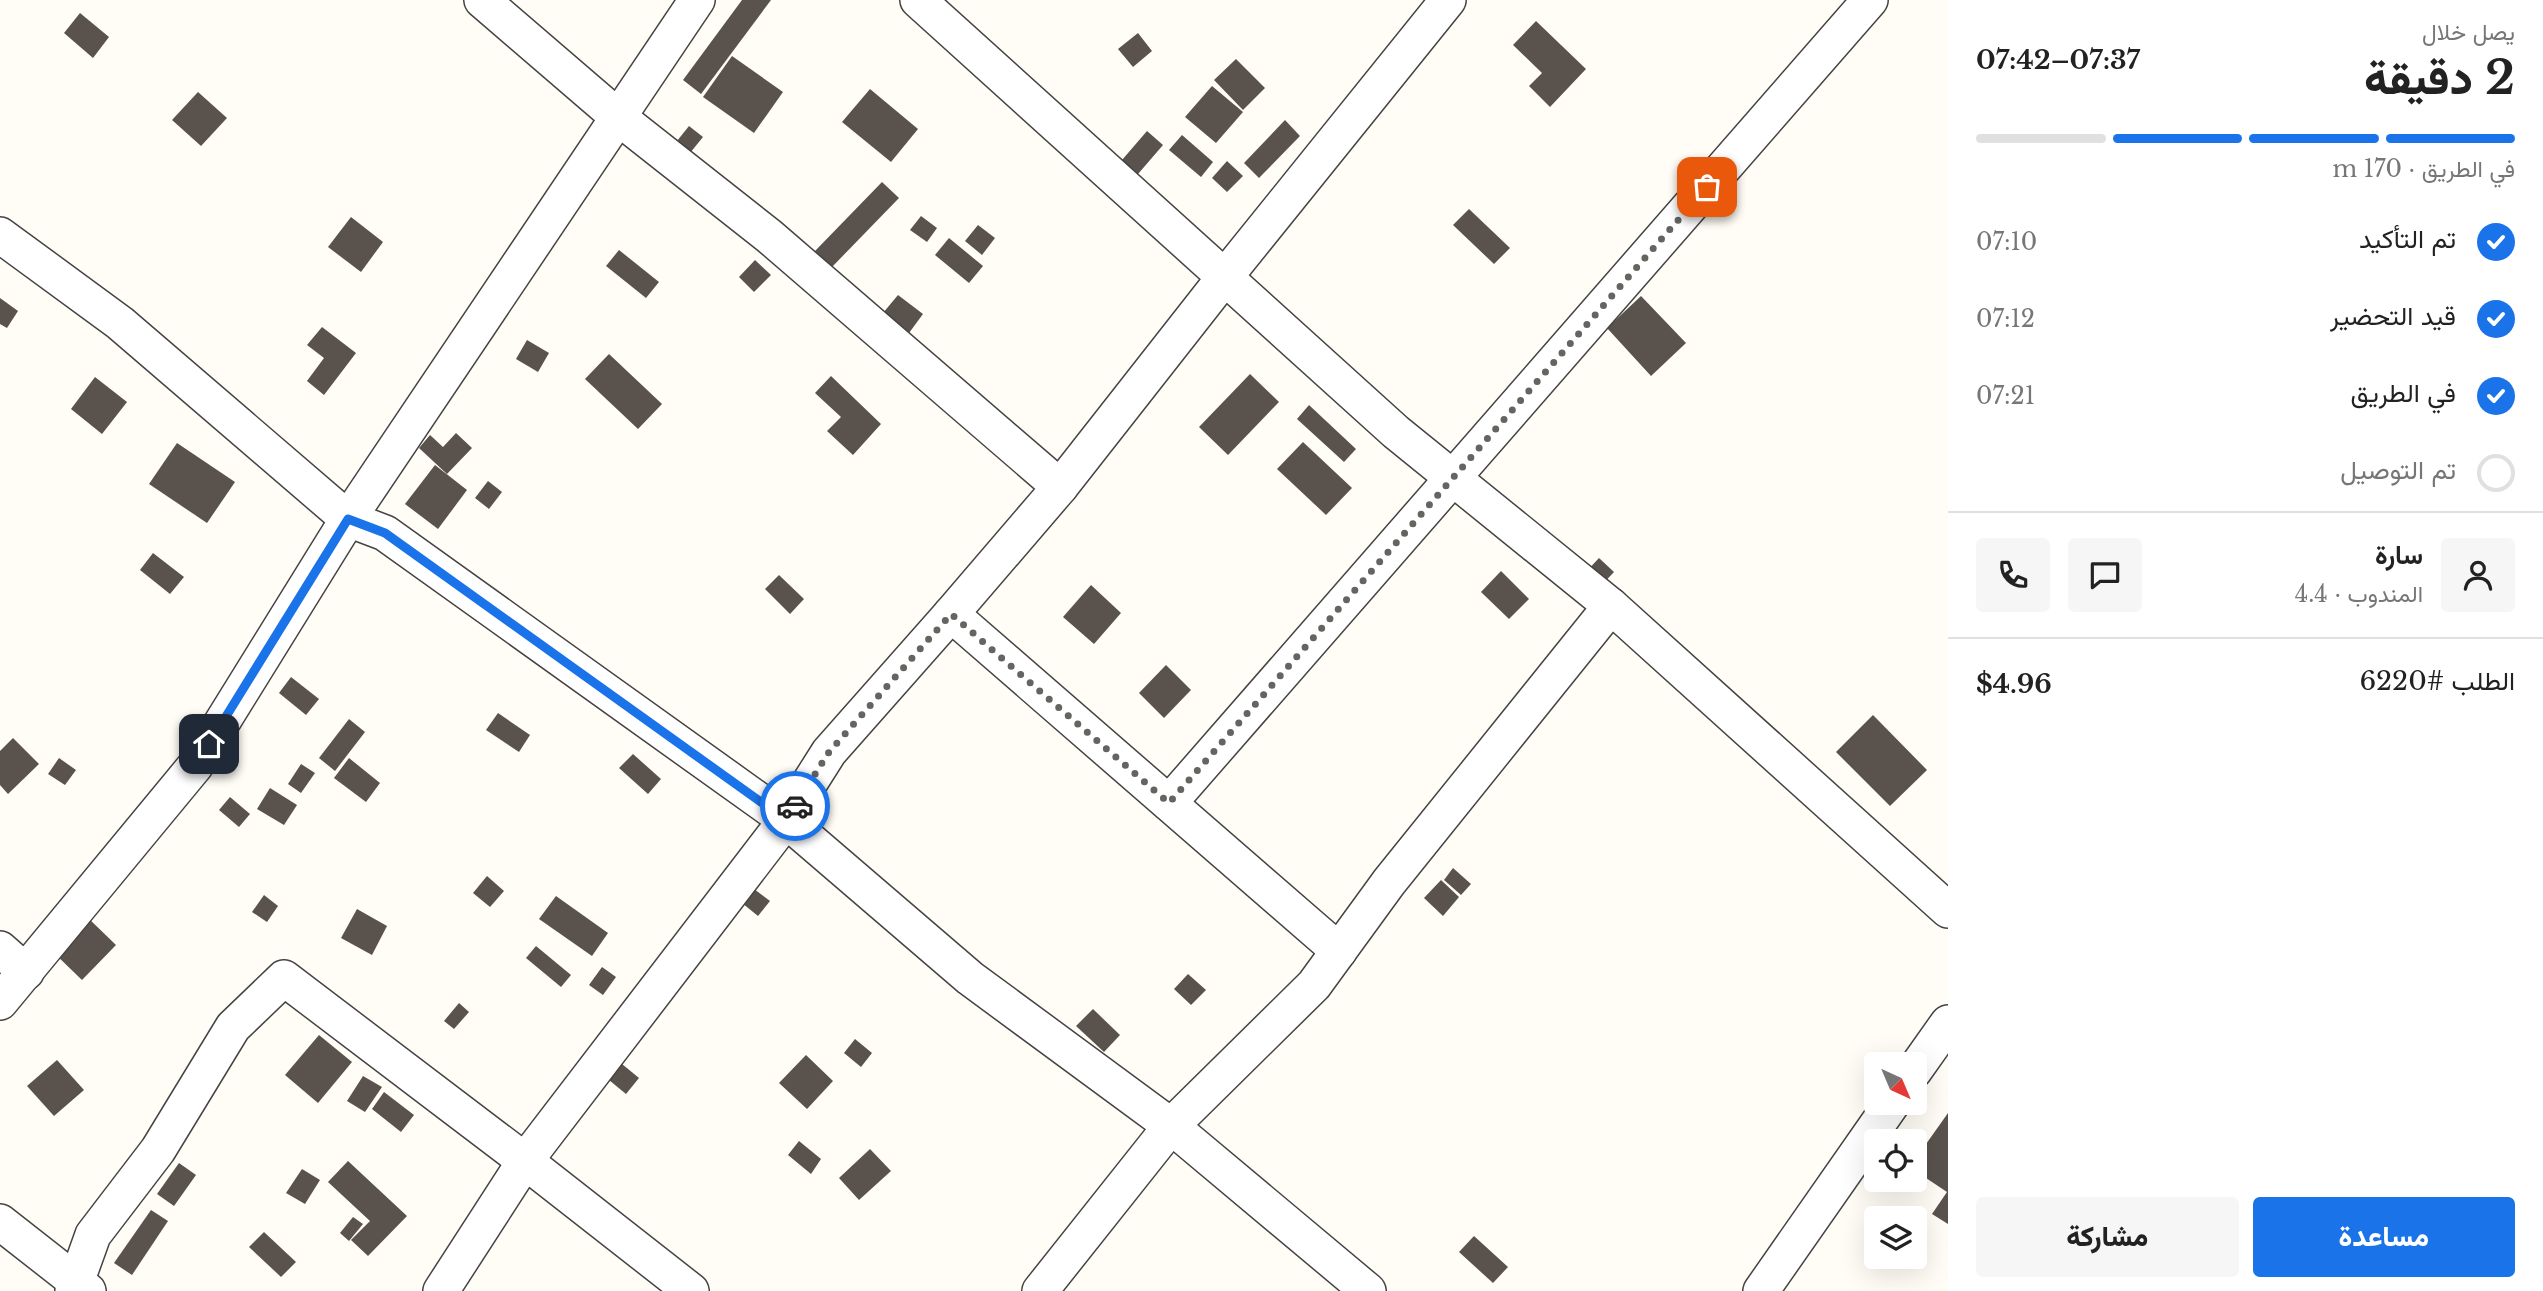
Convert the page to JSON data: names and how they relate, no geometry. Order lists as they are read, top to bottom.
{
  "north": "bottom right",
  "page": {
    "heading": ["2 دقيقة", "يصل خلال", "07:37–07:42"],
    "panel": [
      "سارة",
      "المندوب · 4.4",
      "الطلب #6220",
      "$4.96"
    ],
    "bar": "في الطريق · 170 m",
    "list": [
      ["تم التأكيد", "07:10"],
      ["قيد التحضير", "07:12"],
      ["في الطريق", "07:21"],
      "تم التوصيل"
    ],
    "buttons": ["مساعدة", "مشاركة"]
  }
}
